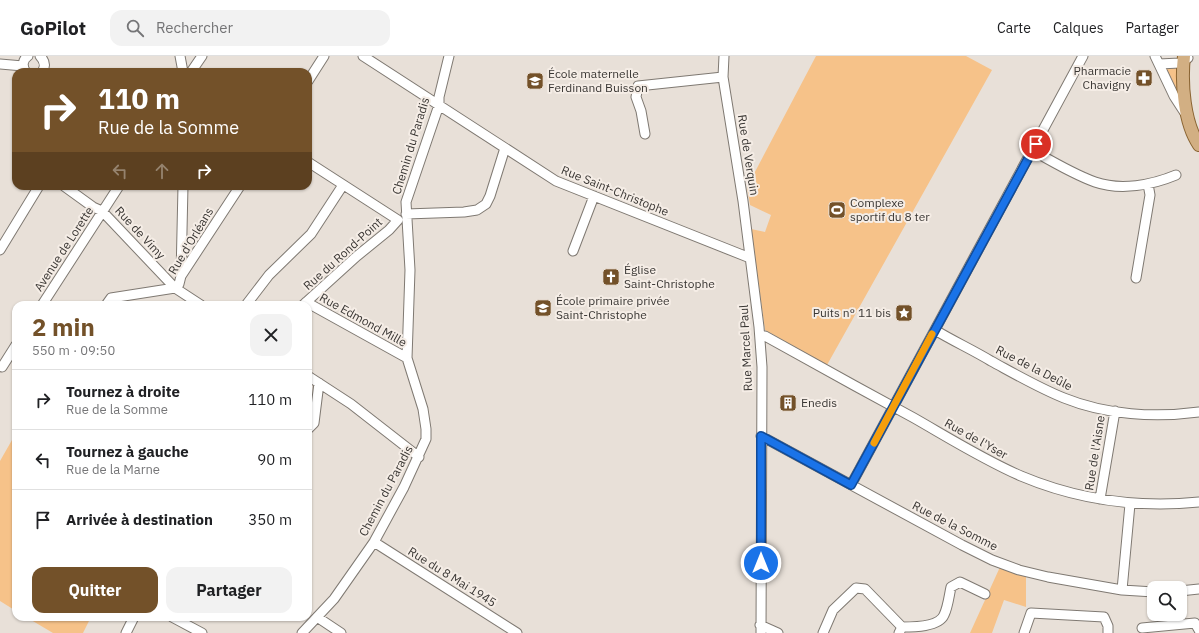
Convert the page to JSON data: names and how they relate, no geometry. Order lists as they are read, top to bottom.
{
  "streets": {
    "street": [
      "Chemin du Paradis",
      "Rue de Verquin",
      "Rue Saint-Christophe",
      "Rue de Vimy",
      "Rue d'Orléans",
      "Avenue de Lorette",
      "Rue du Rond-Point",
      "Rue Edmond Mille",
      "Rue Marcel Paul",
      "Rue de la Deûle",
      "Rue de l'Yser",
      "Rue de l'Aisne",
      "Rue de la Somme",
      "Rue du 8 Mai 1945"
    ]
  },
  "crossings": [
    ["Chemin du Paradis", "Rue Saint-Christophe"],
    ["Chemin du Paradis", "Rue du Rond-Point"],
    ["Chemin du Paradis", "Rue Edmond Mille"],
    ["Chemin du Paradis", "Rue du 8 Mai 1945"],
    ["Rue de Verquin", "Rue Saint-Christophe"],
    ["Rue de Verquin", "Rue Marcel Paul"],
    ["Rue Saint-Christophe", "Rue Marcel Paul"],
    ["Rue de Vimy", "Rue d'Orléans"],
    ["Rue de Vimy", "Avenue de Lorette"],
    ["Rue Marcel Paul", "Rue de l'Yser"],
    ["Rue Marcel Paul", "Rue de la Somme"],
    ["Rue de la Deûle", "Rue de l'Aisne"],
    ["Rue de l'Yser", "Rue de l'Aisne"]
  ],
  "places": {
    "pharmacy": ["Pharmacie Chavigny"],
    "school or university": ["École maternelle Ferdinand Buisson", "École primaire privée Saint-Christophe"],
    "sports": ["Complexe sportif du 8 ter"],
    "church": ["Église Saint-Christophe"],
    "place": ["Puits n° 11 bis"],
    "building": ["Enedis"]
  },
  "page": {
    "header": "GoPilot",
    "search": "Rechercher",
    "nav": ["Carte", "Calques", "Partager"],
    "turn": ["110 m", "Rue de la Somme"],
    "heading": ["2 min", "550 m · 09:50"],
    "list": [
      {
        "name": "Tournez à droite",
        "note": "Rue de la Somme",
        "value": "110 m"
      },
      {
        "name": "Tournez à gauche",
        "note": "Rue de la Marne",
        "value": "90 m"
      },
      {
        "name": "Arrivée à destination",
        "value": "350 m"
      }
    ],
    "buttons": ["Quitter", "Partager"]
  }
}
